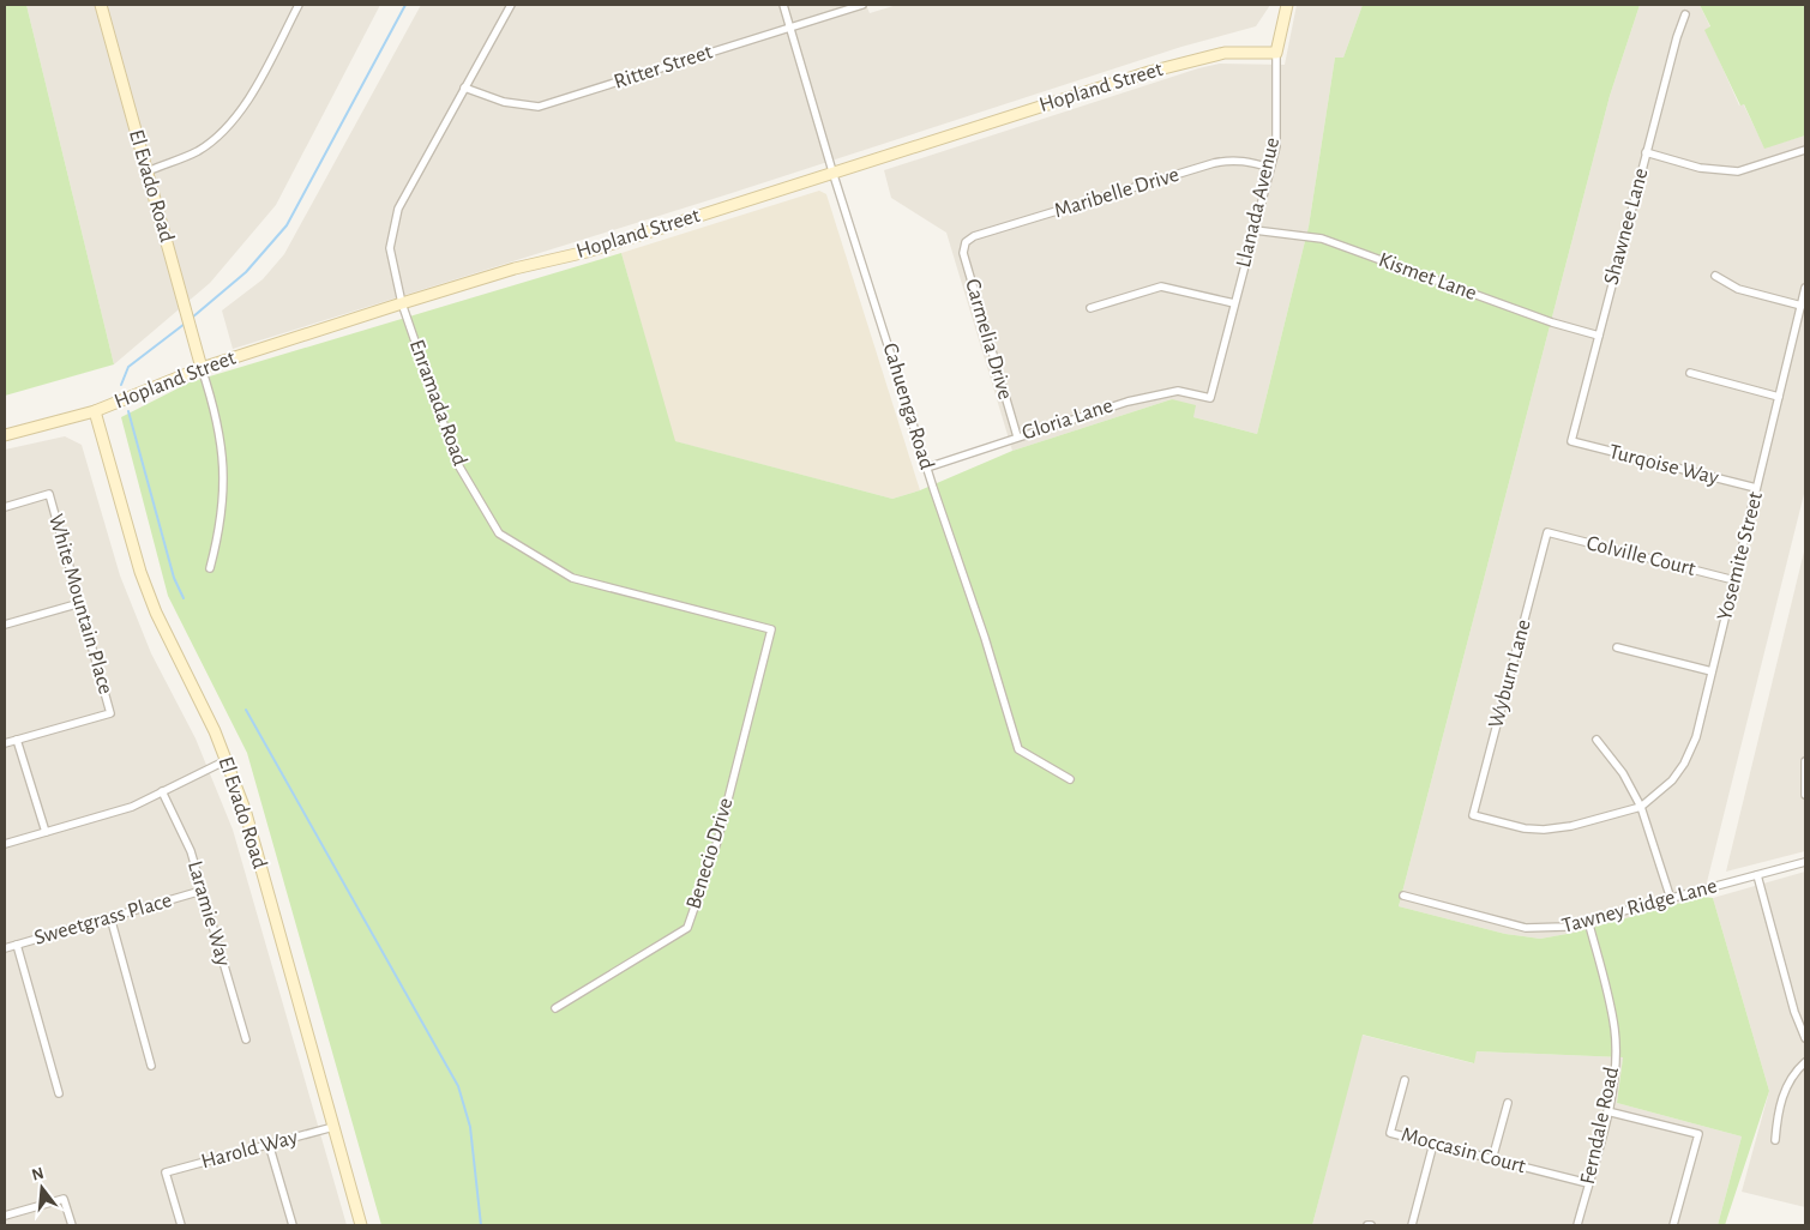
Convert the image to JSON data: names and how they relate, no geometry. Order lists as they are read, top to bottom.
{
  "streets": {
    "street": [
      "Ritter Street",
      "Hopland Street",
      "El Evado Road",
      "Maribelle Drive",
      "Llanada Avenue",
      "Shawnee Lane",
      "Kismet Lane",
      "Carmelia Drive",
      "Enramada Road",
      "Cahuenga Road",
      "Gloria Lane",
      "Turqoise Way",
      "Colville Court",
      "Yosemite Street",
      "White Mountain Place",
      "Wyburn Lane",
      "Benecio Drive",
      "Tawney Ridge Lane",
      "Laramie Way",
      "Sweetgrass Place",
      "Ferndale Road",
      "Harold Way",
      "Moccasin Court"
    ]
  },
  "crossings": [
    ["Ritter Street", "Enramada Road"],
    ["Ritter Street", "Cahuenga Road"],
    ["Hopland Street", "El Evado Road"],
    ["Hopland Street", "Llanada Avenue"],
    ["Hopland Street", "Enramada Road"],
    ["Hopland Street", "Cahuenga Road"],
    ["El Evado Road", "Harold Way"],
    ["Maribelle Drive", "Llanada Avenue"],
    ["Maribelle Drive", "Carmelia Drive"],
    ["Llanada Avenue", "Kismet Lane"],
    ["Llanada Avenue", "Gloria Lane"],
    ["Shawnee Lane", "Kismet Lane"],
    ["Shawnee Lane", "Turqoise Way"],
    ["Carmelia Drive", "Gloria Lane"],
    ["Enramada Road", "Benecio Drive"],
    ["Cahuenga Road", "Gloria Lane"],
    ["Turqoise Way", "Yosemite Street"],
    ["Colville Court", "Yosemite Street"],
    ["Colville Court", "Wyburn Lane"],
    ["Yosemite Street", "Wyburn Lane"],
    ["Tawney Ridge Lane", "Ferndale Road"],
    ["Laramie Way", "Sweetgrass Place"],
    ["Ferndale Road", "Moccasin Court"]
  ],
  "north": "top"
}
